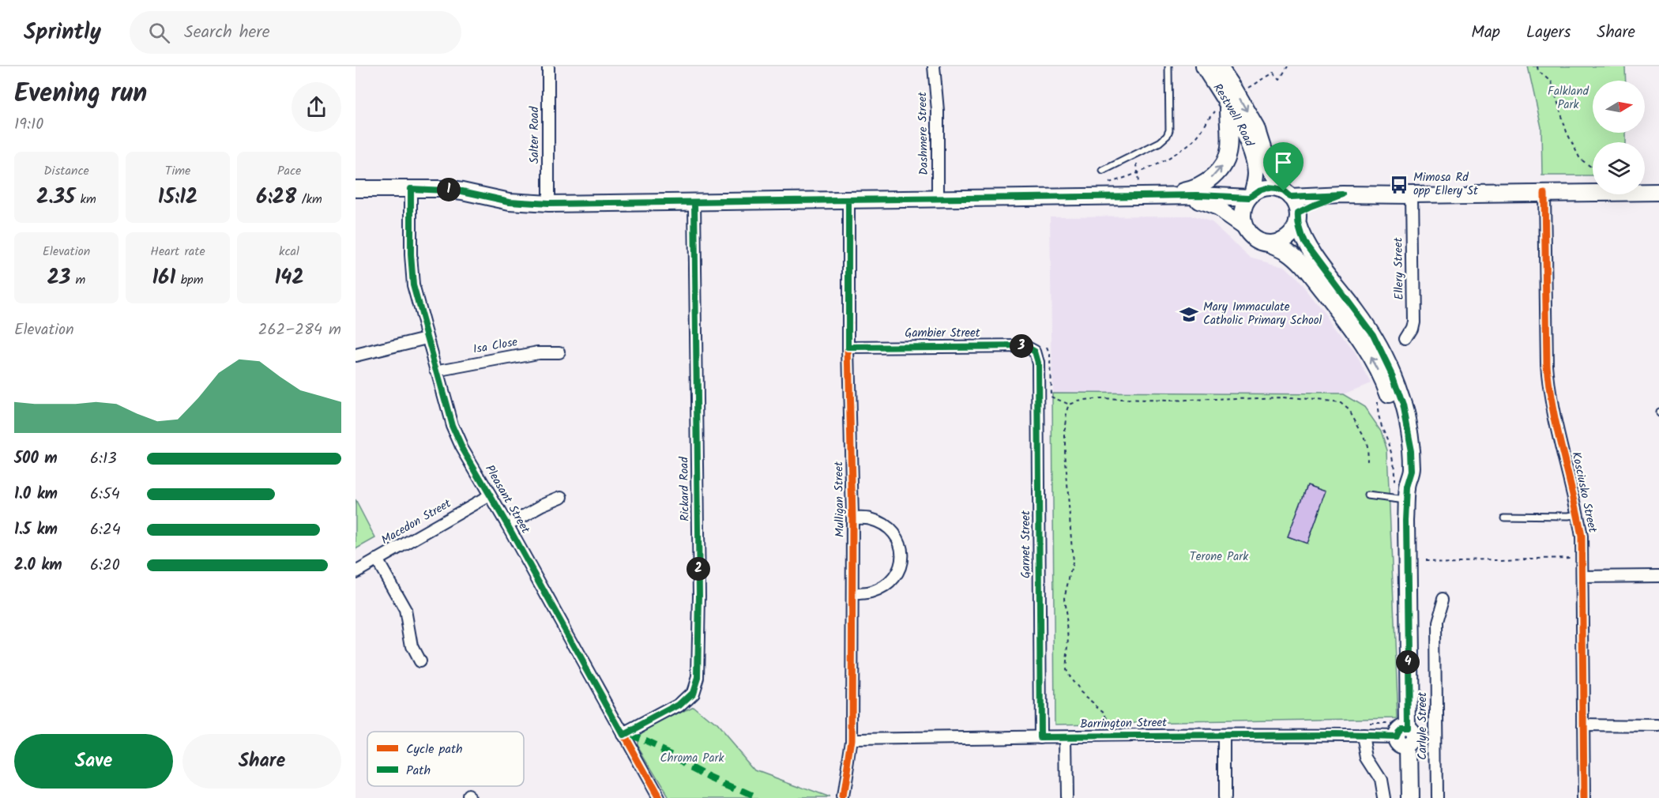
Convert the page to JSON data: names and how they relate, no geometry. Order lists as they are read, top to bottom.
{
  "streets": {
    "main road": ["Restwell Road"],
    "street": [
      "Dashmere Street",
      "Salter Road",
      "Ellery Street",
      "Gambier Street",
      "Isa Close",
      "Rickard Road",
      "Kosciusko Street",
      "Pleasant Street",
      "Mulligan Street",
      "Macedon Street",
      "Garnet Street",
      "Barrington Street",
      "Carlyle Street"
    ]
  },
  "crossings": [
    ["Gambier Street", "Mulligan Street"],
    ["Gambier Street", "Garnet Street"],
    ["Isa Close", "Pleasant Street"],
    ["Rickard Road", "Pleasant Street"],
    ["Pleasant Street", "Macedon Street"],
    ["Mulligan Street", "Barrington Street"],
    ["Garnet Street", "Barrington Street"]
  ],
  "parks": ["Falkland Park", "Terone Park", "Chroma Park"],
  "places": {
    "bus stop": ["Mimosa Rd opp Ellery St"],
    "school or university": ["Mary Immaculate Catholic Primary School"]
  },
  "legend": ["Cycle path", "Path"],
  "north": "right",
  "page": {
    "header": "Sprintly",
    "search": "Search here",
    "nav": ["Map", "Layers", "Share"],
    "heading": ["Evening run", "19:10"],
    "stats": [
      ["Distance", "2.35 km"],
      ["Time", "15:12"],
      ["Pace", "6:28 /km"],
      ["Elevation", "23 m"],
      ["Heart rate", "161 bpm"],
      ["kcal", "142"]
    ],
    "pins": [
      "1",
      "3",
      "2",
      "4"
    ],
    "chart": ["Elevation", "262–284 m"],
    "list": [
      {
        "name": "500 m",
        "note": "6:13"
      },
      {
        "name": "1.0 km",
        "note": "6:54"
      },
      {
        "name": "1.5 km",
        "note": "6:24"
      },
      {
        "name": "2.0 km",
        "note": "6:20"
      }
    ],
    "buttons": ["Save", "Share"]
  }
}
